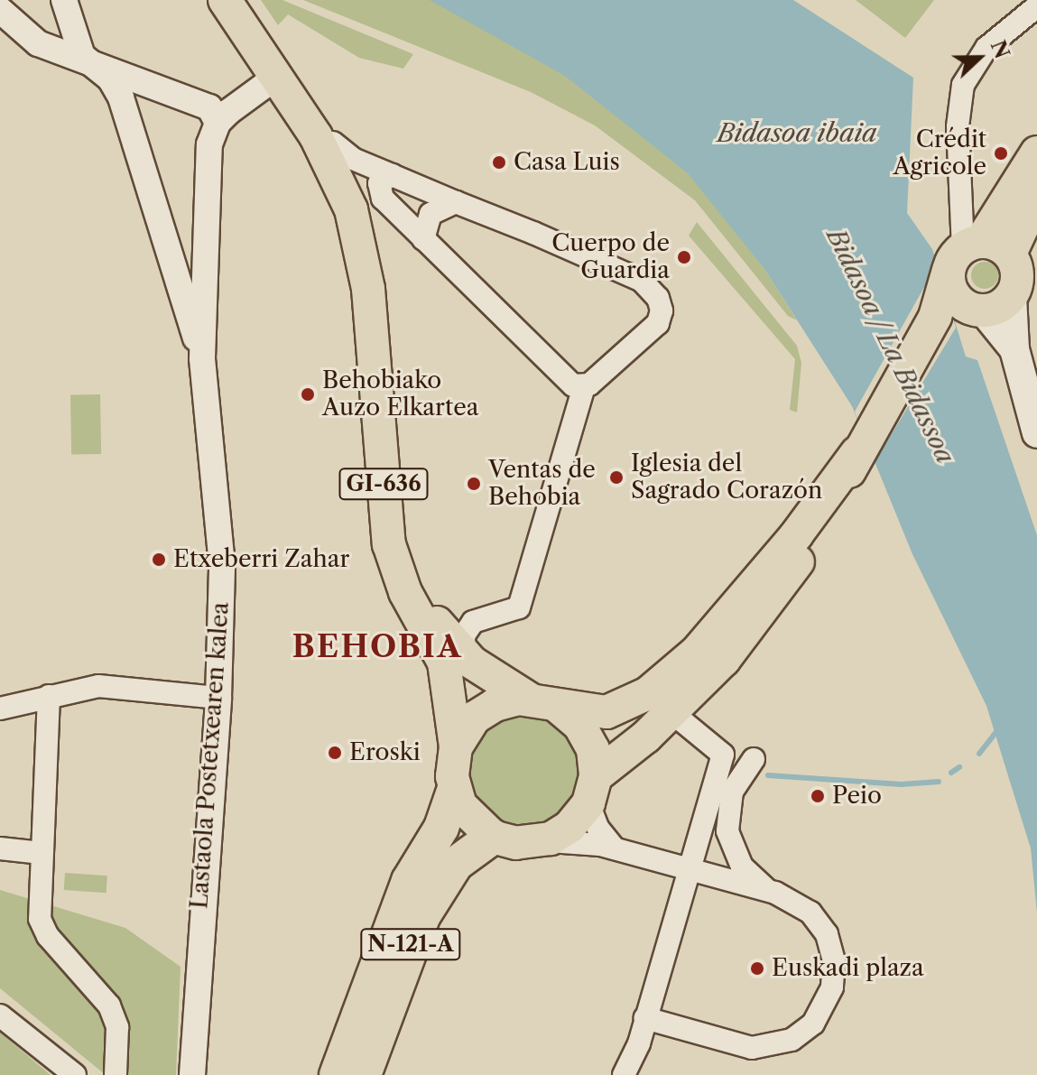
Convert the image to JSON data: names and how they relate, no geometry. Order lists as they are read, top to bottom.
{
  "streets": {
    "highway": ["N-121-A"],
    "main road": ["GI-636"],
    "street": ["Lastaola Postetxearen kalea"]
  },
  "crossings": [
    ["GI-636", "N-121-A"]
  ],
  "districts": ["BEHOBIA"],
  "water": ["Bidasoa ibaia", "Bidasoa / La Bidassoa"],
  "places": [
    "Crédit Agricole",
    "Casa Luis",
    "Cuerpo de Guardia",
    "Behobiako Auzo Elkartea",
    "Iglesia del Sagrado Corazón",
    "Ventas de Behobia",
    "Etxeberri Zahar",
    "Eroski",
    "Peio",
    "Euskadi plaza"
  ],
  "north": "right"
}
